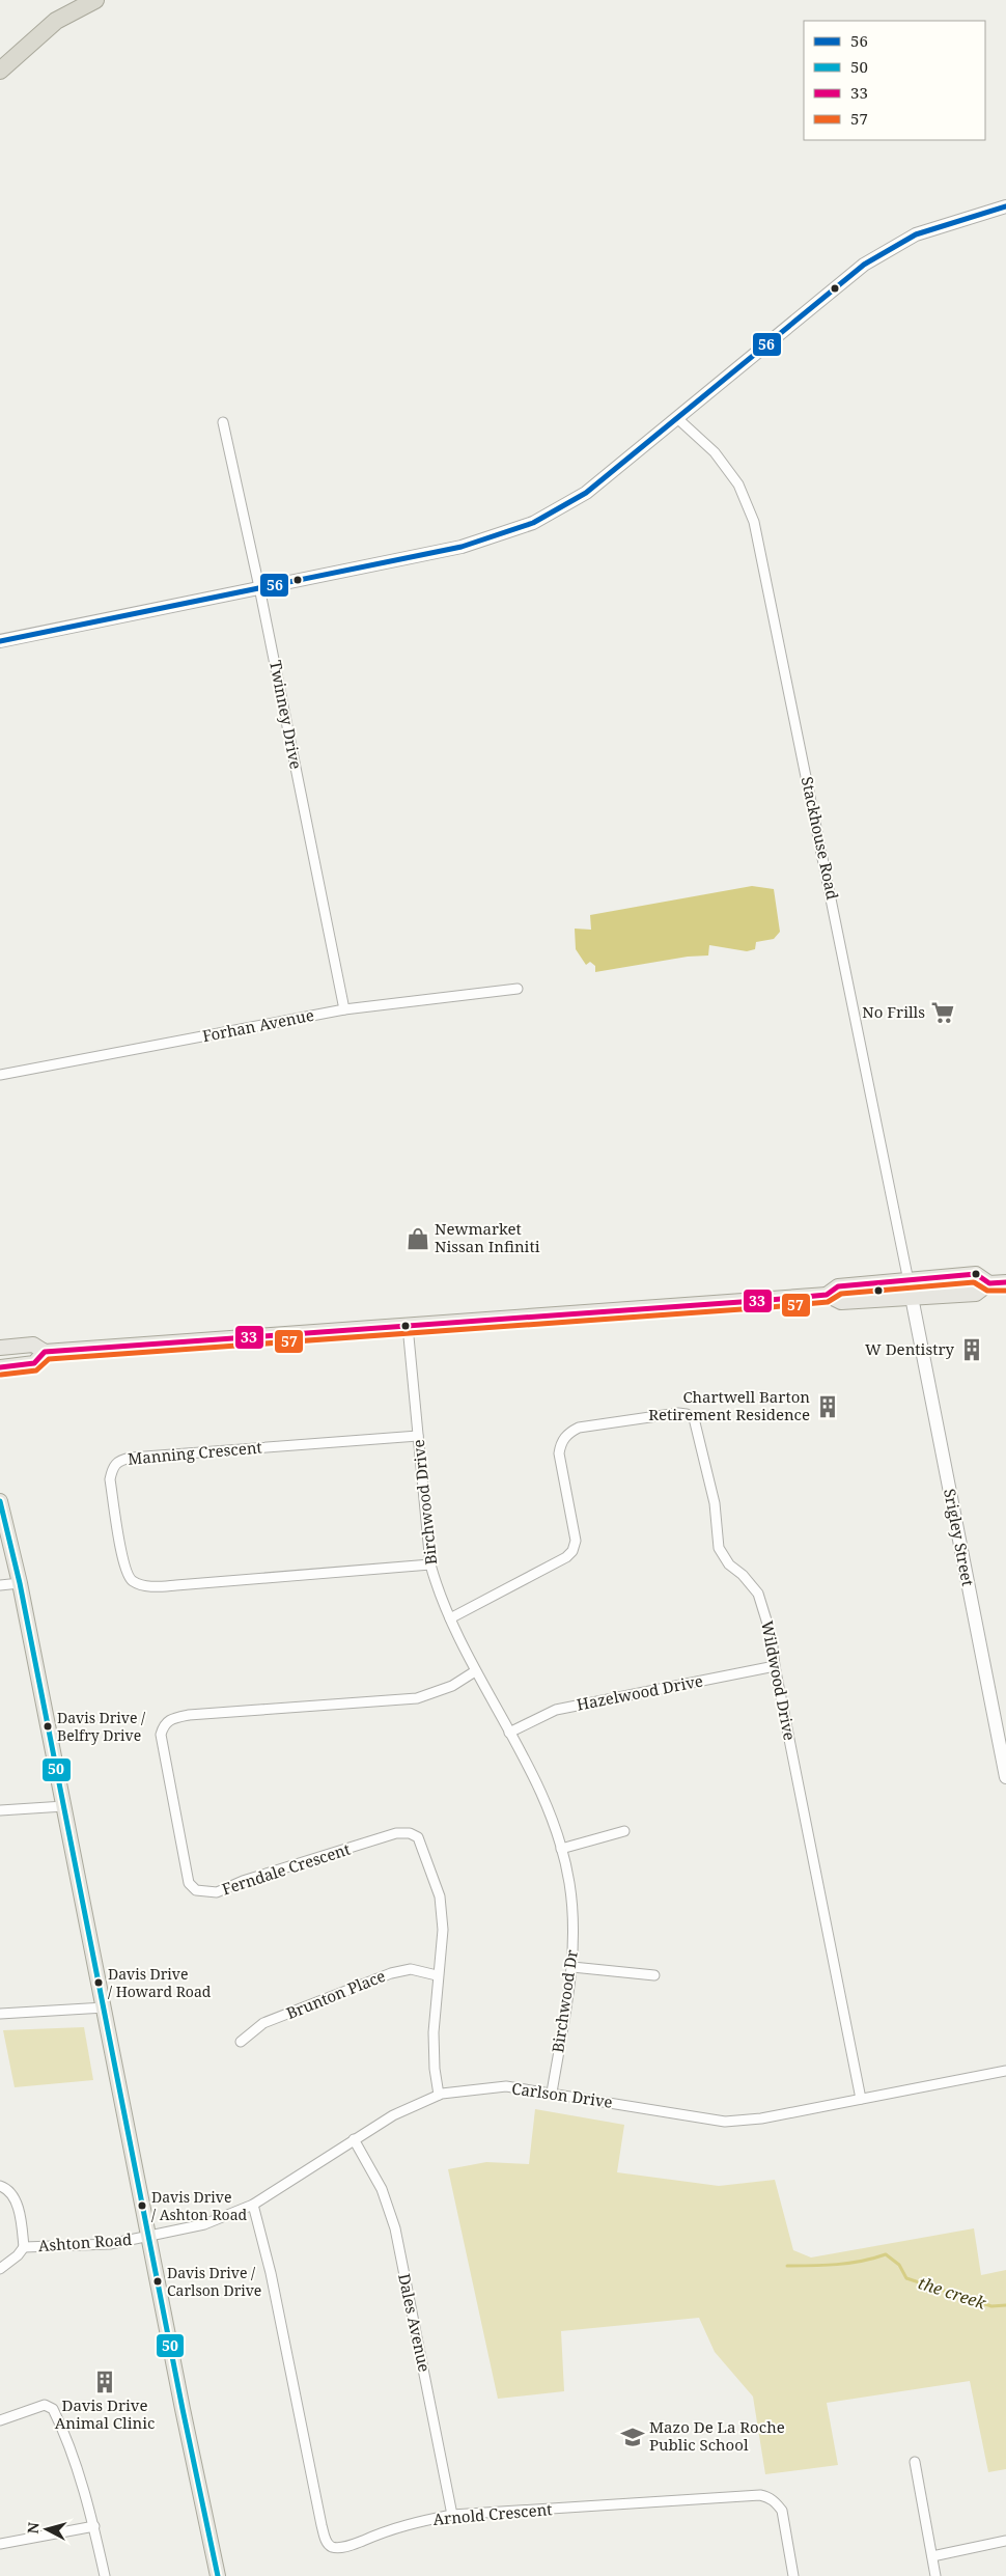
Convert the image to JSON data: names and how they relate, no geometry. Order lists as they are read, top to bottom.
{
  "streets": {
    "street": [
      "Twinney Drive",
      "Stackhouse Road",
      "Forhan Avenue",
      "Manning Crescent",
      "Birchwood Drive",
      "Srigley Street",
      "Wildwood Drive",
      "Hazelwood Drive",
      "Ferndale Crescent",
      "Brunton Place",
      "Birchwood Dr",
      "Carlson Drive",
      "Ashton Road",
      "Dales Avenue",
      "Arnold Crescent"
    ]
  },
  "crossings": [
    ["Twinney Drive", "Forhan Avenue"],
    ["Stackhouse Road", "Srigley Street"],
    ["Manning Crescent", "Birchwood Drive"],
    ["Birchwood Drive", "Wildwood Drive"],
    ["Birchwood Drive", "Ferndale Crescent"],
    ["Wildwood Drive", "Hazelwood Drive"],
    ["Wildwood Drive", "Carlson Drive"],
    ["Ferndale Crescent", "Brunton Place"],
    ["Ferndale Crescent", "Carlson Drive"],
    ["Birchwood Dr", "Carlson Drive"],
    ["Carlson Drive", "Ashton Road"],
    ["Carlson Drive", "Dales Avenue"],
    ["Carlson Drive", "Arnold Crescent"],
    ["Dales Avenue", "Arnold Crescent"]
  ],
  "water": ["the creek"],
  "places": {
    "supermarket": ["No Frills"],
    "shop": ["Newmarket Nissan Infiniti"],
    "building": ["W Dentistry", "Chartwell Barton Retirement Residence", "Davis Drive Animal Clinic"],
    "other": [
      "Davis Drive / Belfry Drive",
      "Davis Drive / Howard Road",
      "Davis Drive / Ashton Road",
      "Davis Drive / Carlson Drive"
    ],
    "school or university": ["Mazo De La Roche Public School"]
  },
  "lines": [
    "transit line 56",
    "transit line 33",
    "transit line 57",
    "transit line 50"
  ],
  "legend": [
    "56",
    "50",
    "33",
    "57"
  ],
  "north": "left"
}
